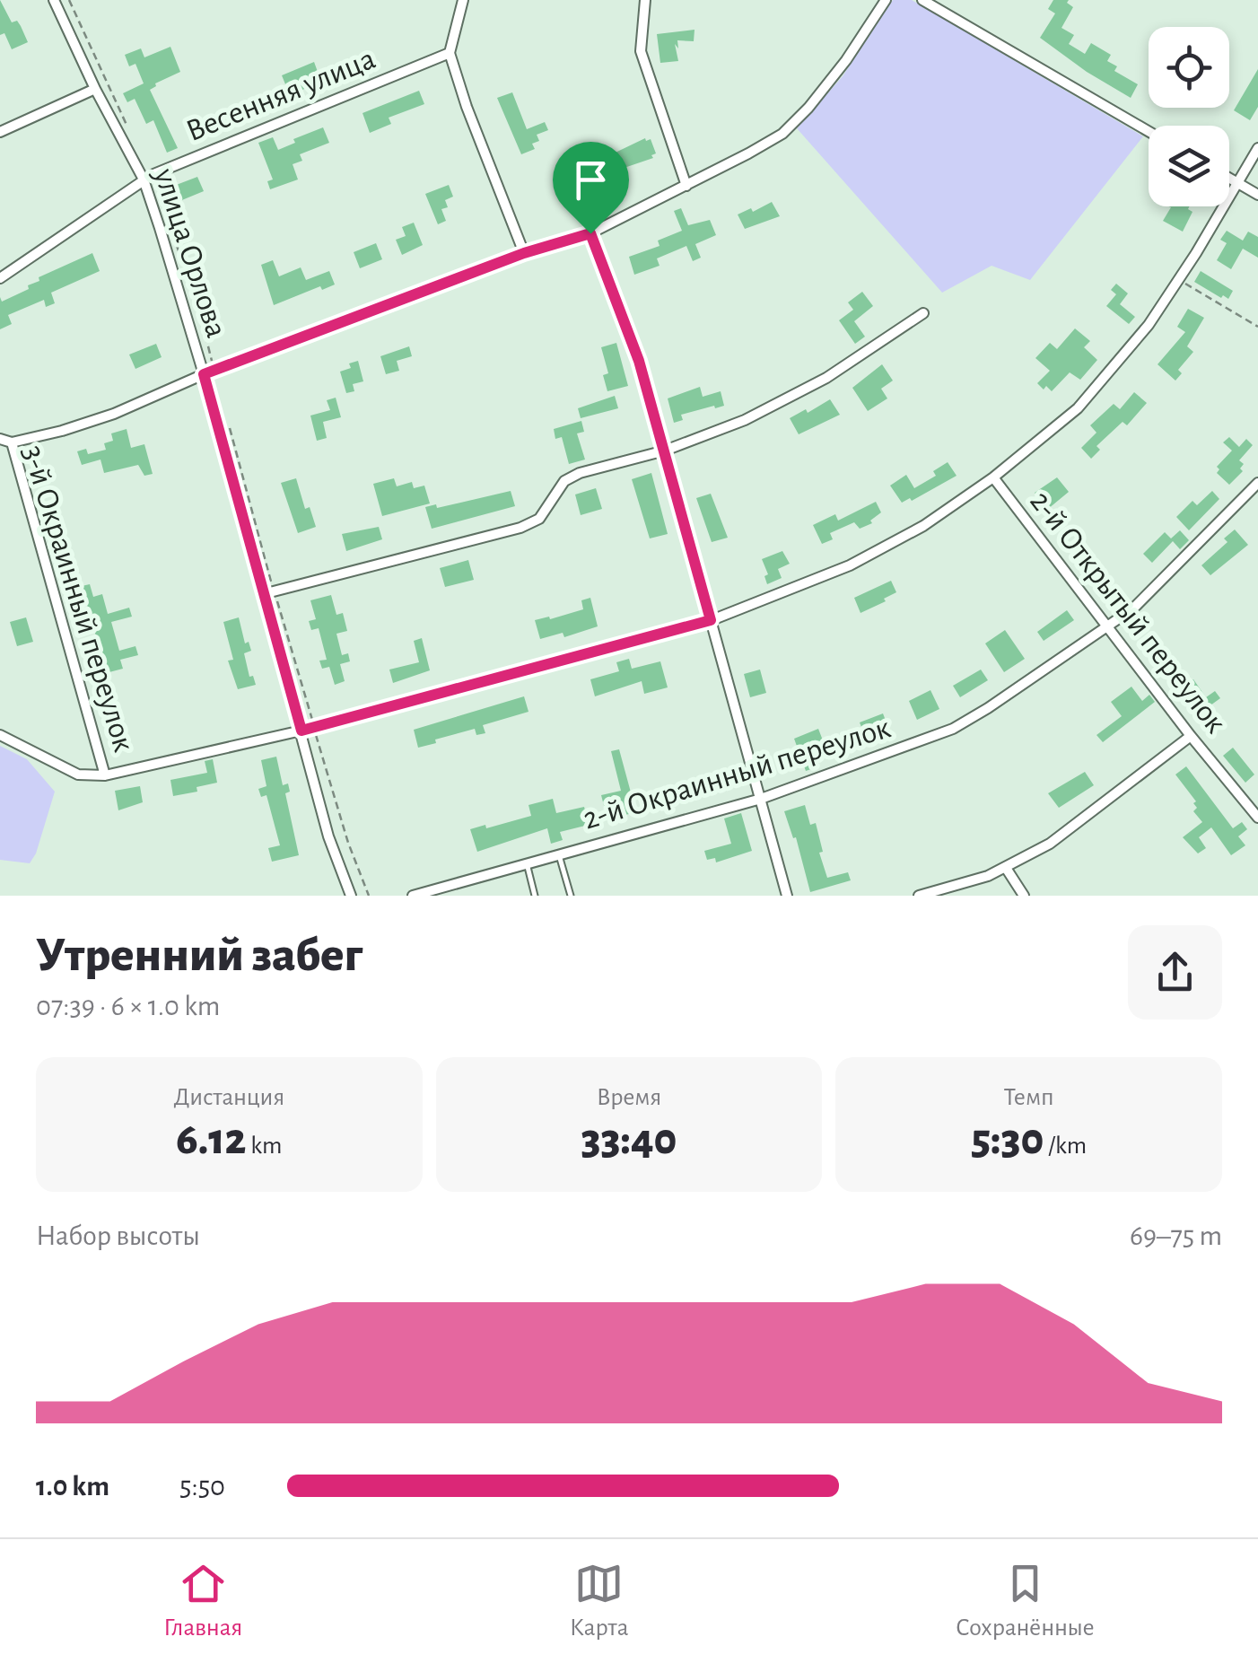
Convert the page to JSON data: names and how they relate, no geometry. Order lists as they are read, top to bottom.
{
  "streets": {
    "street": [
      "Весенняя улица",
      "улица Орлова",
      "3-й Окраинный переулок",
      "2-й Открытый переулок",
      "2-й Окраинный переулок"
    ]
  },
  "crossings": [
    ["Весенняя улица", "улица Орлова"],
    ["улица Орлова", "3-й Окраинный переулок"],
    ["3-й Окраинный переулок", "2-й Открытый переулок"],
    ["2-й Открытый переулок", "2-й Окраинный переулок"]
  ],
  "page": {
    "heading": ["Утренний забег", "07:39 · 6 × 1.0 km"],
    "stats": [
      ["Дистанция", "6.12 km"],
      ["Время", "33:40"],
      ["Темп", "5:30 /km"]
    ],
    "chart": ["Набор высоты", "69–75 m"],
    "list": [
      {
        "name": "1.0 km",
        "note": "5:50"
      }
    ],
    "tabs": ["Главная", "Карта", "Сохранённые"]
  }
}
